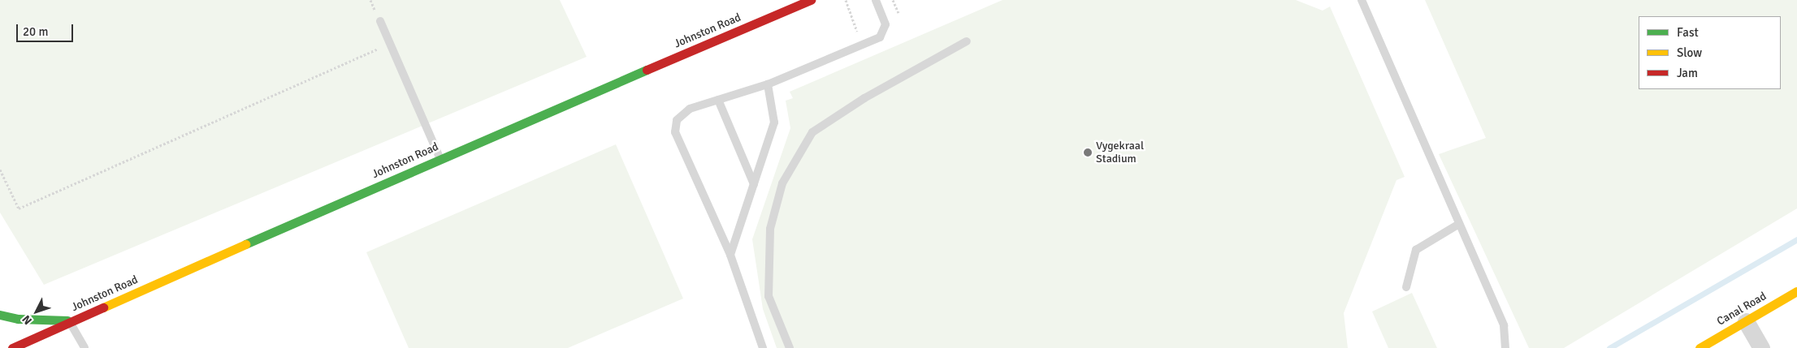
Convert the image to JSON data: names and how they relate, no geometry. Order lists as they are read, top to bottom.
{
  "streets": {
    "street": ["Johnston Road", "Canal Road"]
  },
  "places": ["Vygekraal Stadium"],
  "legend": ["Fast", "Slow", "Jam"],
  "scale_bar": "20 m",
  "north": "bottom left"
}
